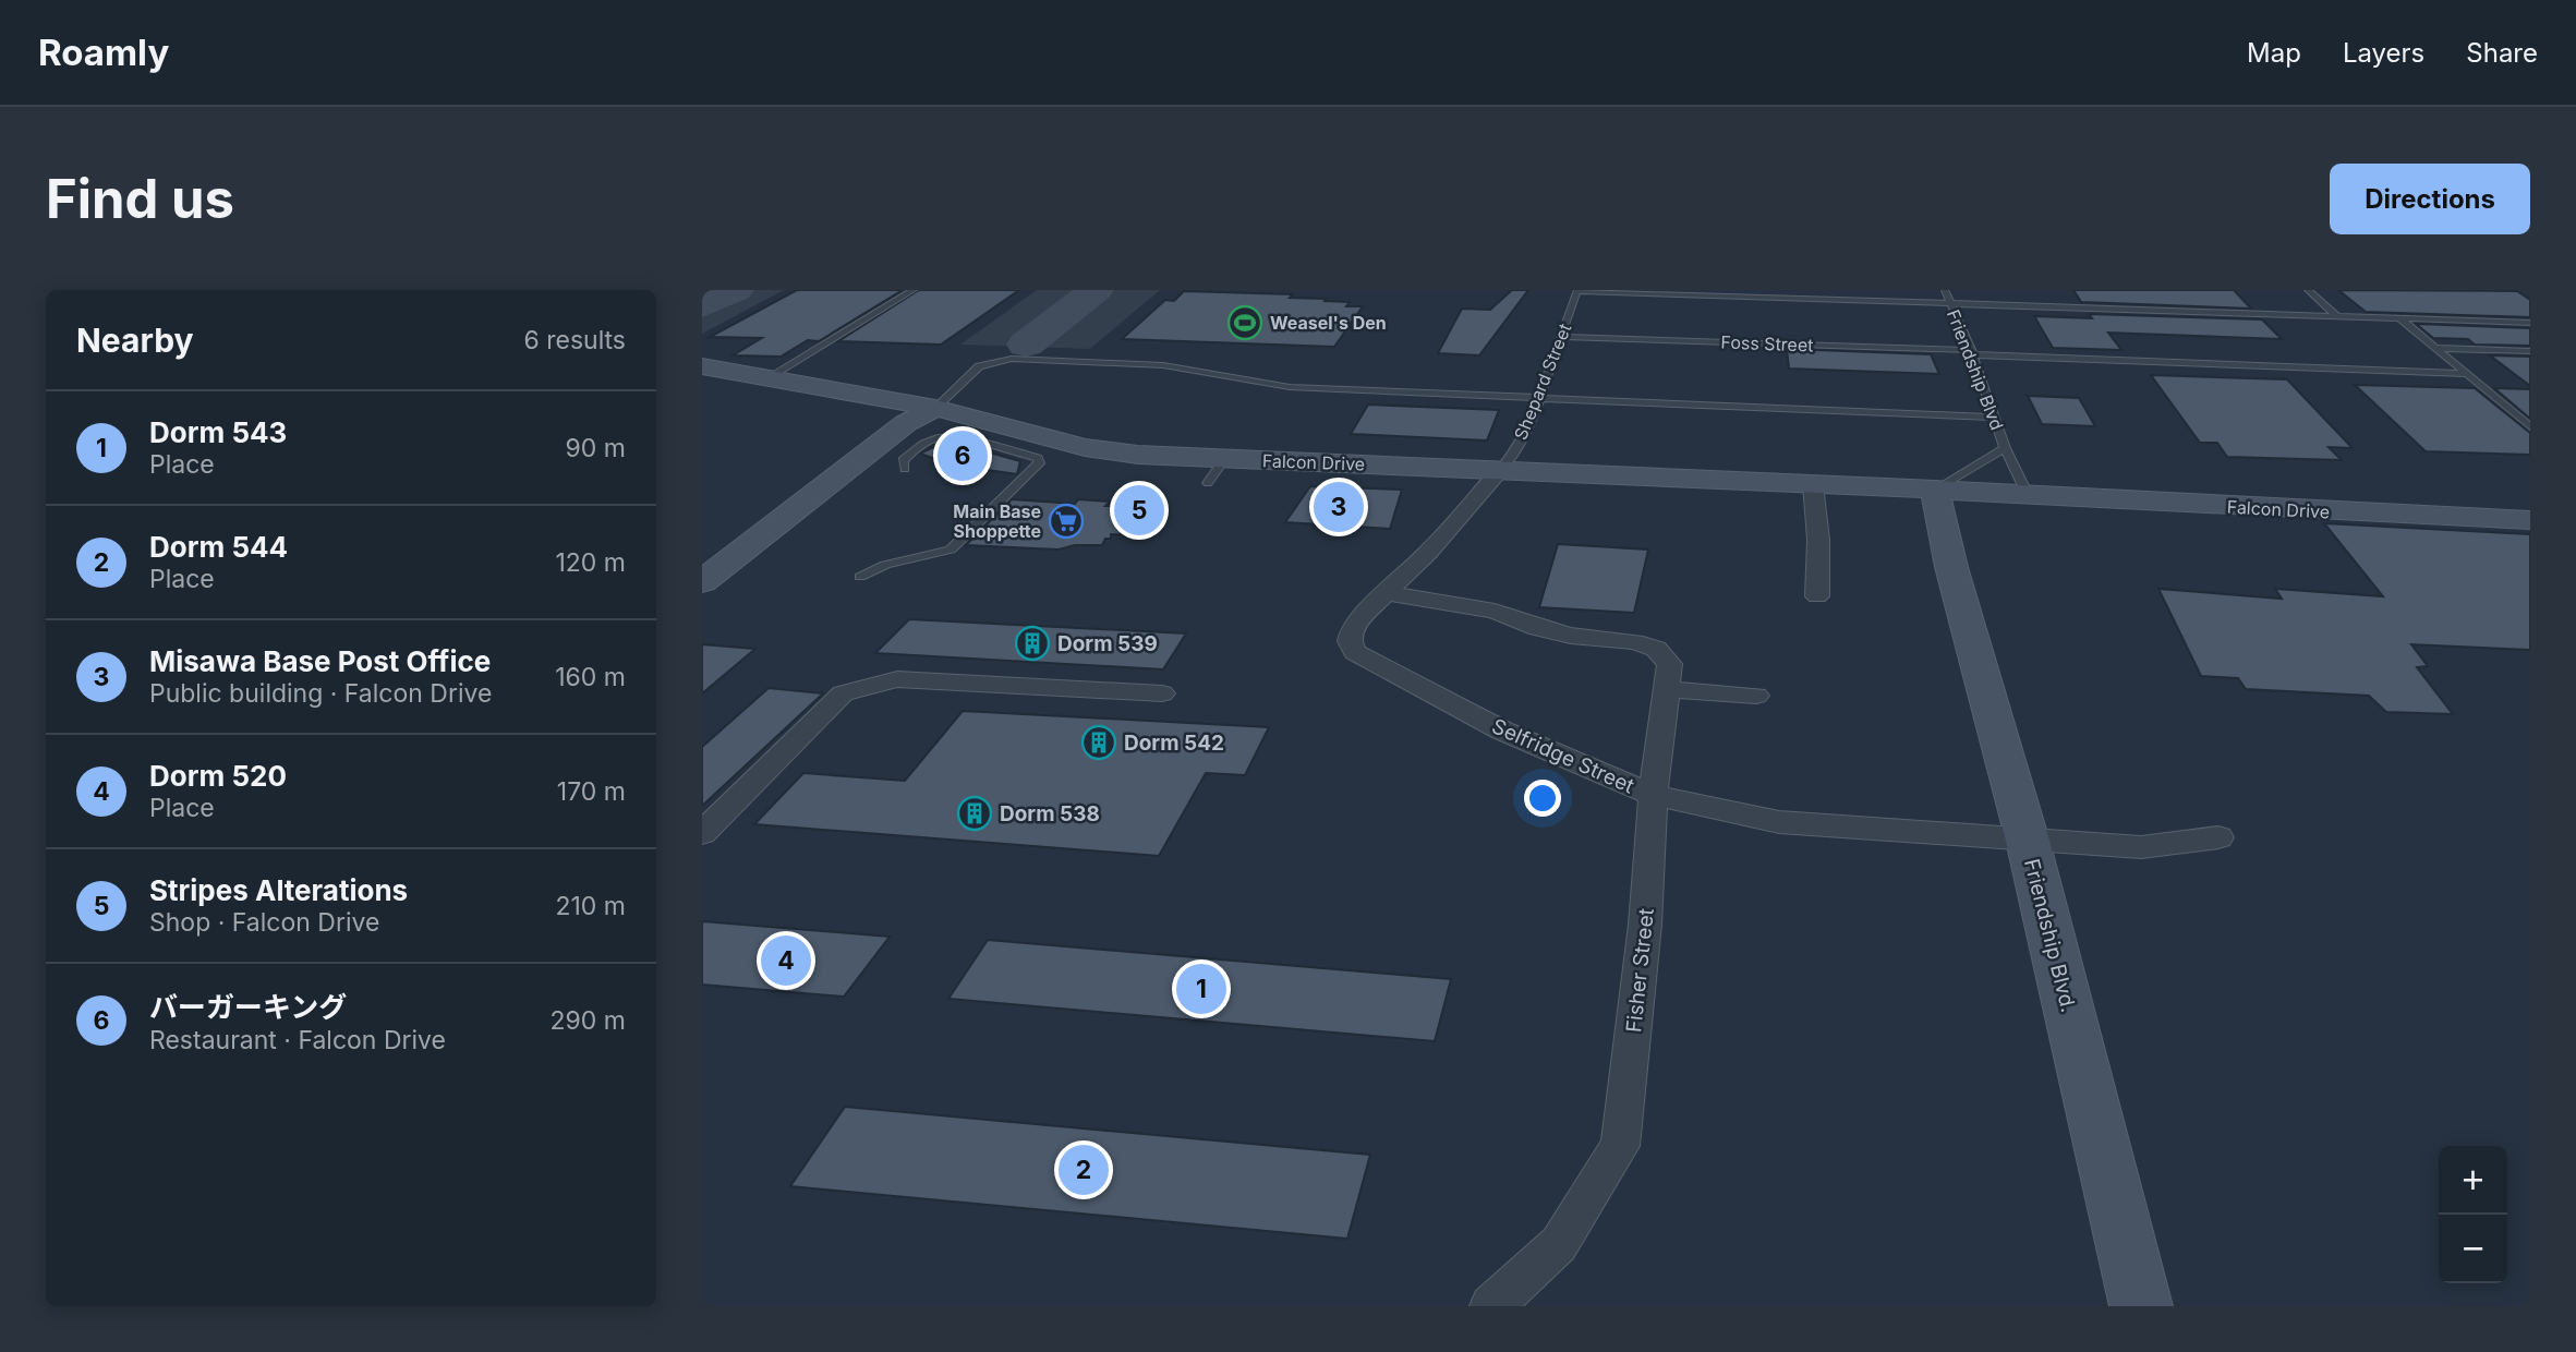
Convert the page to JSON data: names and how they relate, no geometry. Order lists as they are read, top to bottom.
{
  "streets": {
    "street": [
      "Falcon Drive",
      "Selfridge Street",
      "Friendship Blvd.",
      "Fisher Street"
    ],
    "lane": ["Foss Street", "Friendship Blvd", "Shepard Street"]
  },
  "crossings": [
    ["Foss Street", "Friendship Blvd"],
    ["Foss Street", "Shepard Street"],
    ["Friendship Blvd", "Falcon Drive"],
    ["Shepard Street", "Falcon Drive"],
    ["Shepard Street", "Selfridge Street"],
    ["Falcon Drive", "Selfridge Street"],
    ["Falcon Drive", "Friendship Blvd."],
    ["Selfridge Street", "Friendship Blvd."],
    ["Selfridge Street", "Fisher Street"]
  ],
  "places": {
    "sports": ["Weasel's Den"],
    "supermarket": ["Main Base Shoppette"],
    "building": ["Dorm 539", "Dorm 542", "Dorm 538"]
  },
  "page": {
    "header": "Roamly",
    "nav": ["Map", "Layers", "Share"],
    "buttons": "Directions",
    "title": "Find us",
    "heading": ["Nearby", "6 results"],
    "list": [
      {
        "mark": "1",
        "name": "Dorm 543",
        "note": "Place",
        "value": "90 m"
      },
      {
        "mark": "2",
        "name": "Dorm 544",
        "note": "Place",
        "value": "120 m"
      },
      {
        "mark": "3",
        "name": "Misawa Base Post Office",
        "note": "Public building · Falcon Drive",
        "value": "160 m"
      },
      {
        "mark": "4",
        "name": "Dorm 520",
        "note": "Place",
        "value": "170 m"
      },
      {
        "mark": "5",
        "name": "Stripes Alterations",
        "note": "Shop · Falcon Drive",
        "value": "210 m"
      },
      {
        "mark": "6",
        "name": "バーガーキング",
        "note": "Restaurant · Falcon Drive",
        "value": "290 m"
      }
    ],
    "pins": [
      "6",
      "3",
      "5",
      "4",
      "1",
      "2"
    ],
    "map_buttons": ["+", "−"]
  }
}
